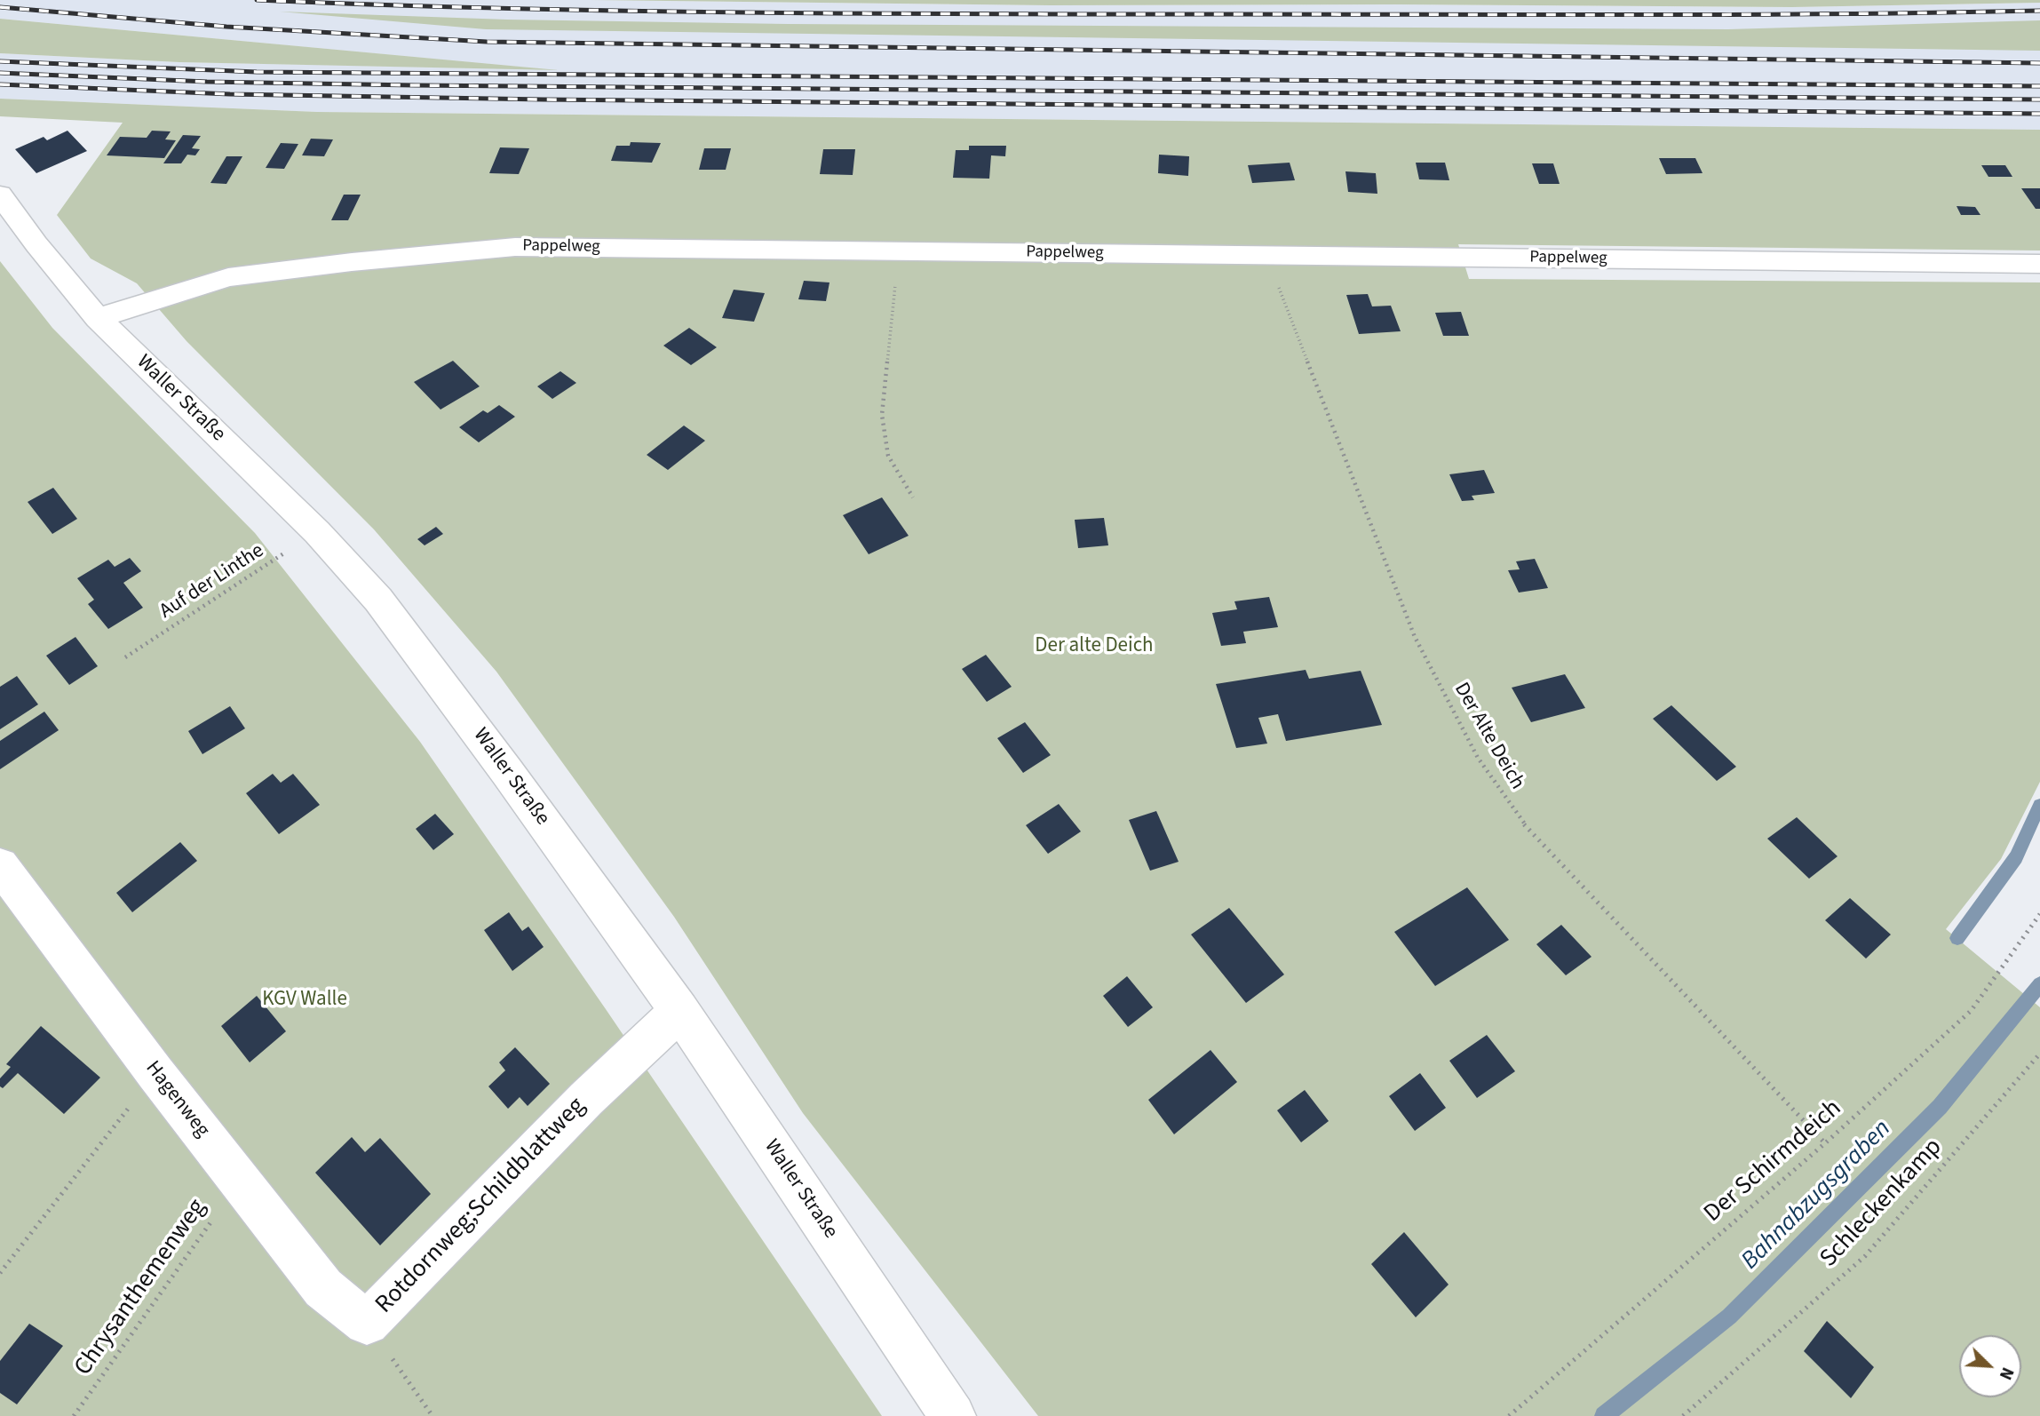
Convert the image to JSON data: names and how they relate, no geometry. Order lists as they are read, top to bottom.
{
  "streets": {
    "street": [
      "Pappelweg",
      "Waller Straße",
      "Hagenweg",
      "Rotdornweg;Schildblattweg"
    ],
    "path": [
      "Auf der Linthe",
      "Der Alte Deich",
      "Der Schirmdeich",
      "Schleckenkamp",
      "Chrysanthemenweg"
    ]
  },
  "crossings": [
    ["Pappelweg", "Waller Straße"],
    ["Pappelweg", "Der Alte Deich"],
    ["Waller Straße", "Auf der Linthe"],
    ["Waller Straße", "Rotdornweg;Schildblattweg"],
    ["Der Alte Deich", "Der Schirmdeich"],
    ["Hagenweg", "Rotdornweg;Schildblattweg"],
    ["Hagenweg", "Chrysanthemenweg"]
  ],
  "water": ["Bahnabzugsgraben"],
  "parks": ["Der alte Deich", "KGV Walle"],
  "north": "bottom right"
}
